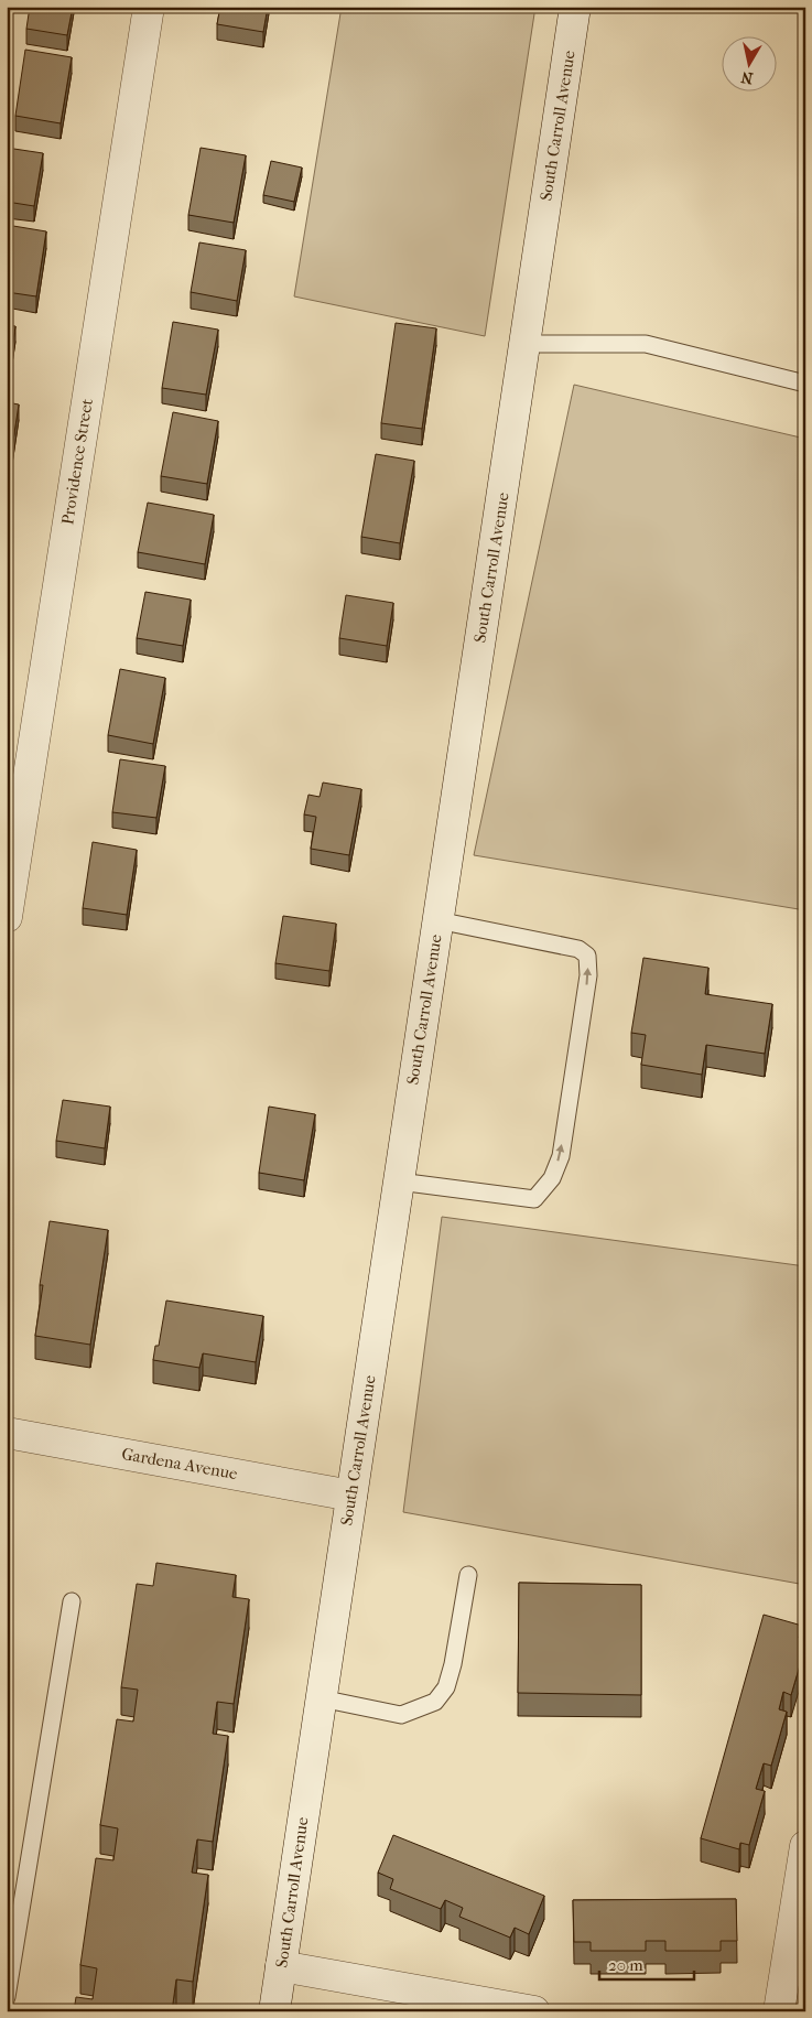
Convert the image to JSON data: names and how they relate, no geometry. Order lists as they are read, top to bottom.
{
  "streets": {
    "street": ["South Carroll Avenue", "Providence Street", "Gardena Avenue"]
  },
  "crossings": [
    ["South Carroll Avenue", "Gardena Avenue"]
  ],
  "scale_bar": "20 m",
  "north": "bottom"
}
